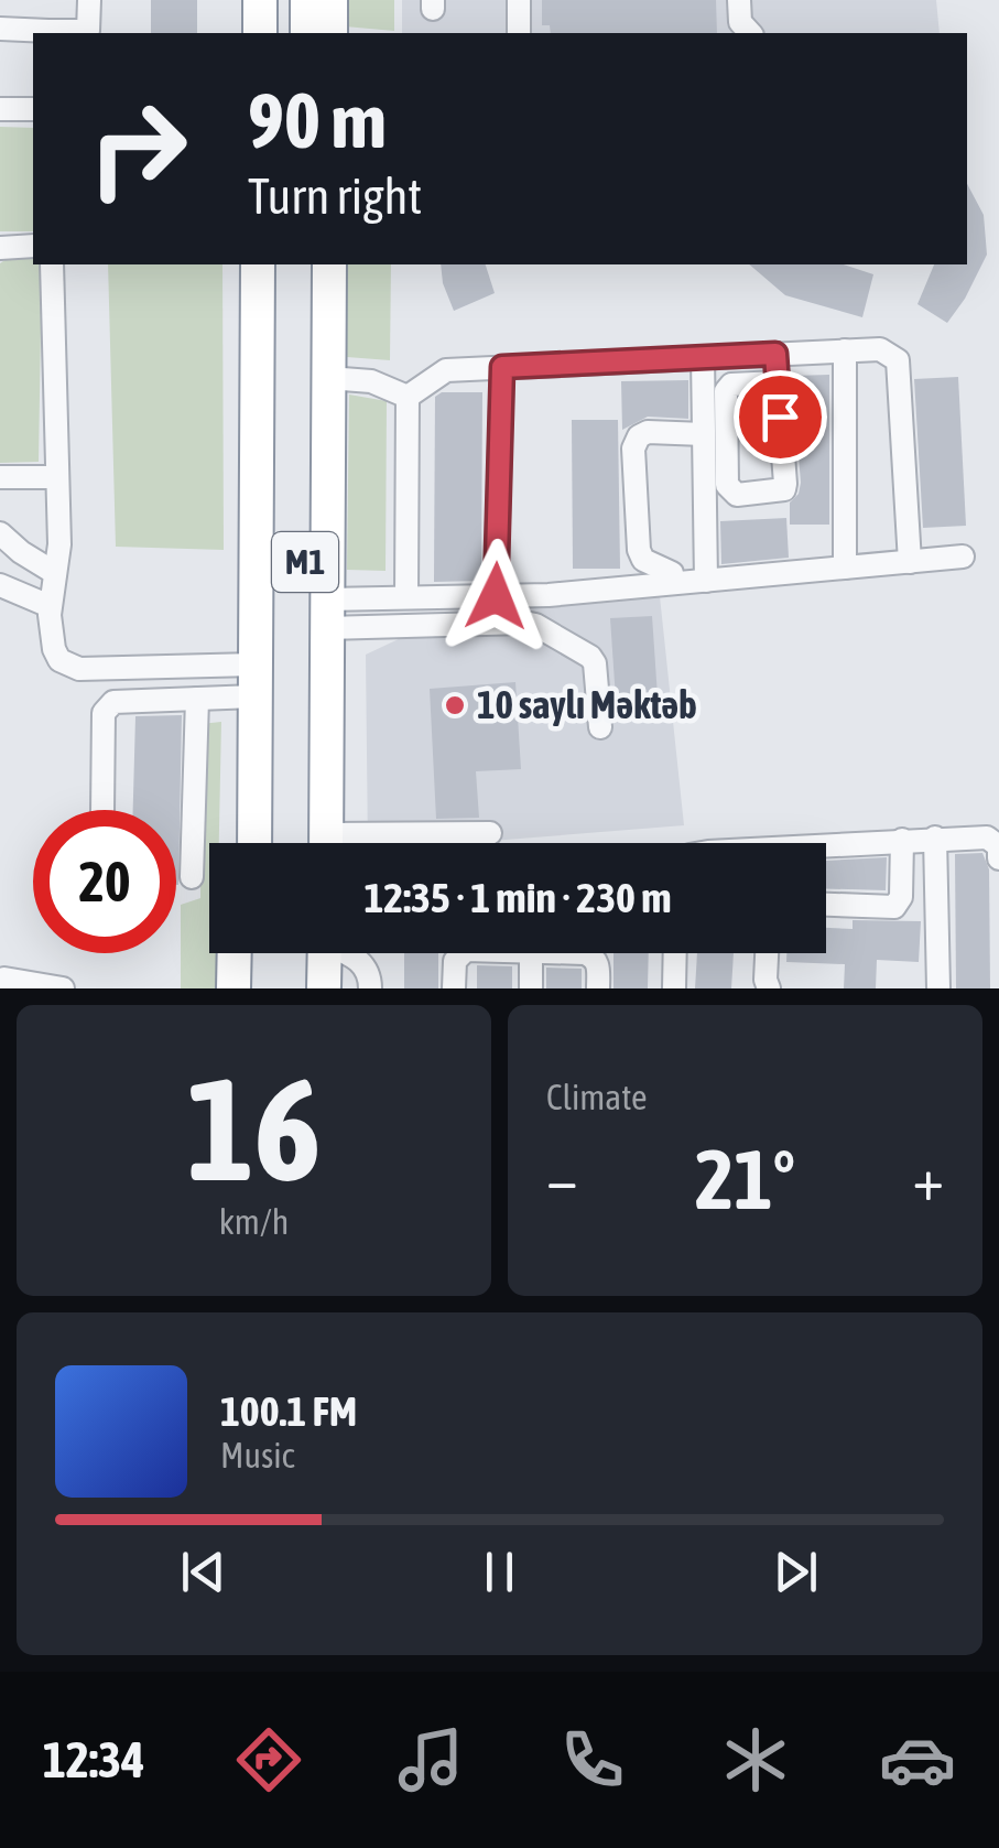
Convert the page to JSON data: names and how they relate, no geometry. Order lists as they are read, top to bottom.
{
  "streets": {
    "highway": ["M1"]
  },
  "places": ["10 saylı Məktəb"],
  "page": {
    "turn": ["90 m", "Turn right"],
    "limit": "20",
    "trip": "12:35 · 1 min · 230 m",
    "tile": [
      ["16", "km/h"],
      "Climate"
    ],
    "heat": ["−", "21°", "+"],
    "song": ["100.1 FM", "Music"],
    "tabs": "12:34"
  }
}
